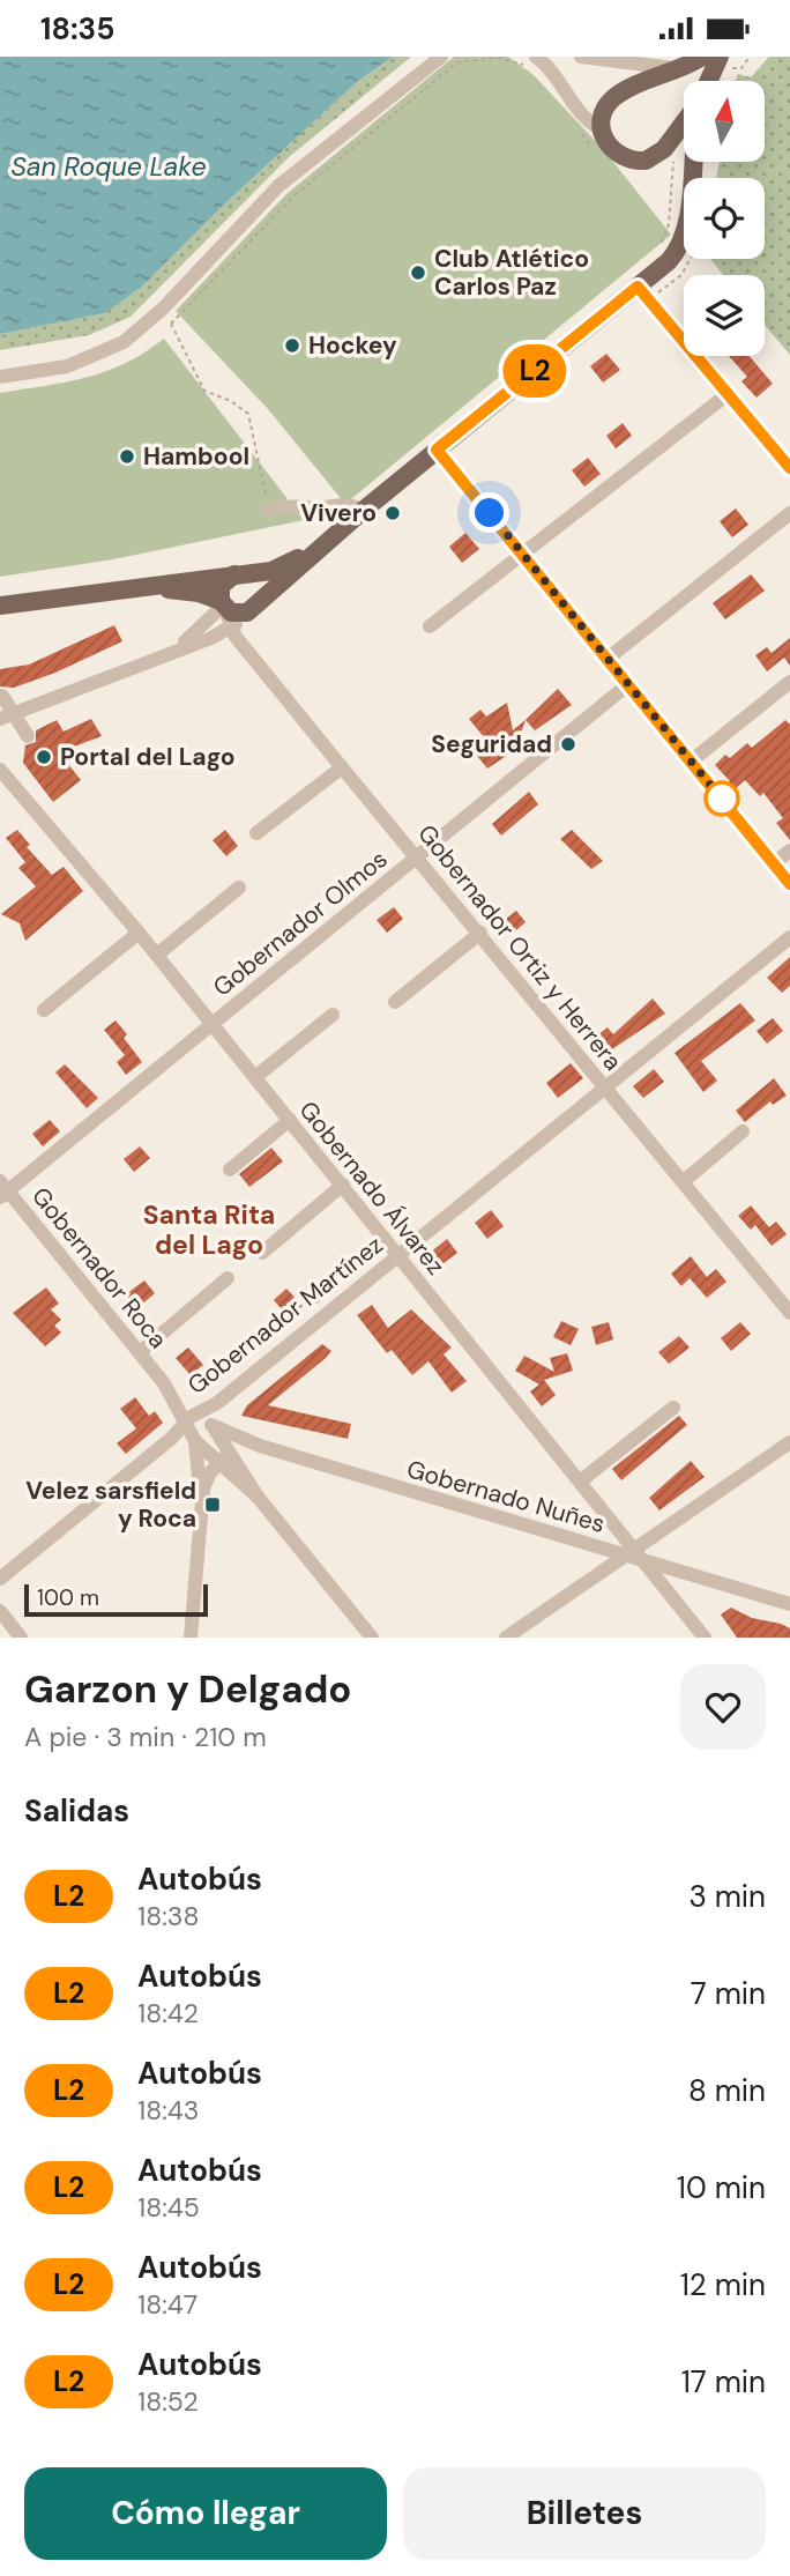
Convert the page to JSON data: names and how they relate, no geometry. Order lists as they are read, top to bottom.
{
  "streets": {
    "street": [
      "Gobernador Olmos",
      "Gobernador Ortiz y Herrera",
      "Gobernado Álvarez",
      "Gobernador Roca",
      "Gobernador Martínez",
      "Gobernado Nuñes"
    ]
  },
  "crossings": [
    ["Gobernador Olmos", "Gobernador Ortiz y Herrera"],
    ["Gobernador Olmos", "Gobernado Álvarez"],
    ["Gobernador Olmos", "Gobernador Roca"],
    ["Gobernador Ortiz y Herrera", "Gobernador Martínez"],
    ["Gobernado Álvarez", "Gobernador Martínez"],
    ["Gobernado Álvarez", "Gobernado Nuñes"],
    ["Gobernador Roca", "Gobernador Martínez"],
    ["Gobernador Roca", "Gobernado Nuñes"]
  ],
  "districts": ["Santa Rita del Lago"],
  "water": ["San Roque Lake"],
  "places": {
    "other": [
      "Club Atlético Carlos Paz",
      "Hockey",
      "Hambool",
      "Vivero",
      "Seguridad",
      "Portal del Lago"
    ],
    "transit": ["Velez sarsfield y Roca"]
  },
  "lines": ["bus line L2"],
  "scale_bar": "100 m",
  "north": "top",
  "page": {
    "status": "18:35",
    "on_map": "L2",
    "scale": "100 m",
    "heading": [
      ["Garzon y Delgado", "A pie · 3 min · 210 m"],
      "Salidas"
    ],
    "list": [
      {
        "mark": "L2",
        "name": "Autobús",
        "note": "18:38",
        "value": "3 min"
      },
      {
        "mark": "L2",
        "name": "Autobús",
        "note": "18:42",
        "value": "7 min"
      },
      {
        "mark": "L2",
        "name": "Autobús",
        "note": "18:43",
        "value": "8 min"
      },
      {
        "mark": "L2",
        "name": "Autobús",
        "note": "18:45",
        "value": "10 min"
      },
      {
        "mark": "L2",
        "name": "Autobús",
        "note": "18:47",
        "value": "12 min"
      },
      {
        "mark": "L2",
        "name": "Autobús",
        "note": "18:52",
        "value": "17 min"
      }
    ],
    "buttons": ["Cómo llegar", "Billetes"]
  }
}
